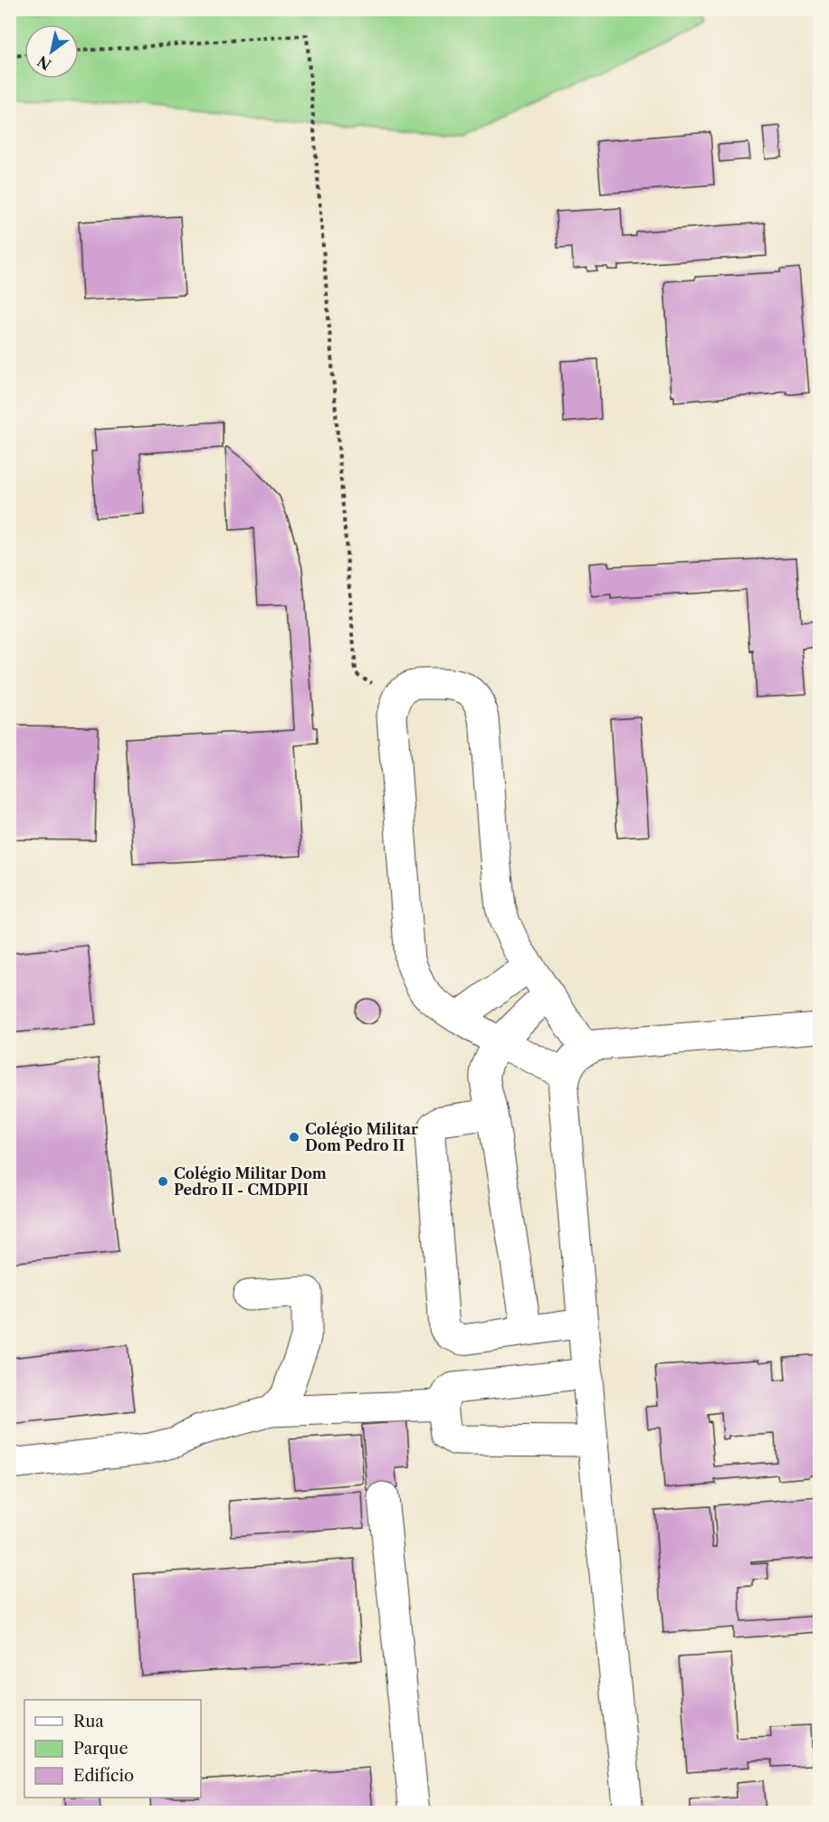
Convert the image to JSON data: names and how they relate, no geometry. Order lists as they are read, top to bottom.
{
  "places": ["Colégio Militar Dom Pedro II", "Colégio Militar Dom Pedro II - CMDPII"],
  "legend": ["Rua", "Parque", "Edifício"],
  "north": "bottom left"
}
